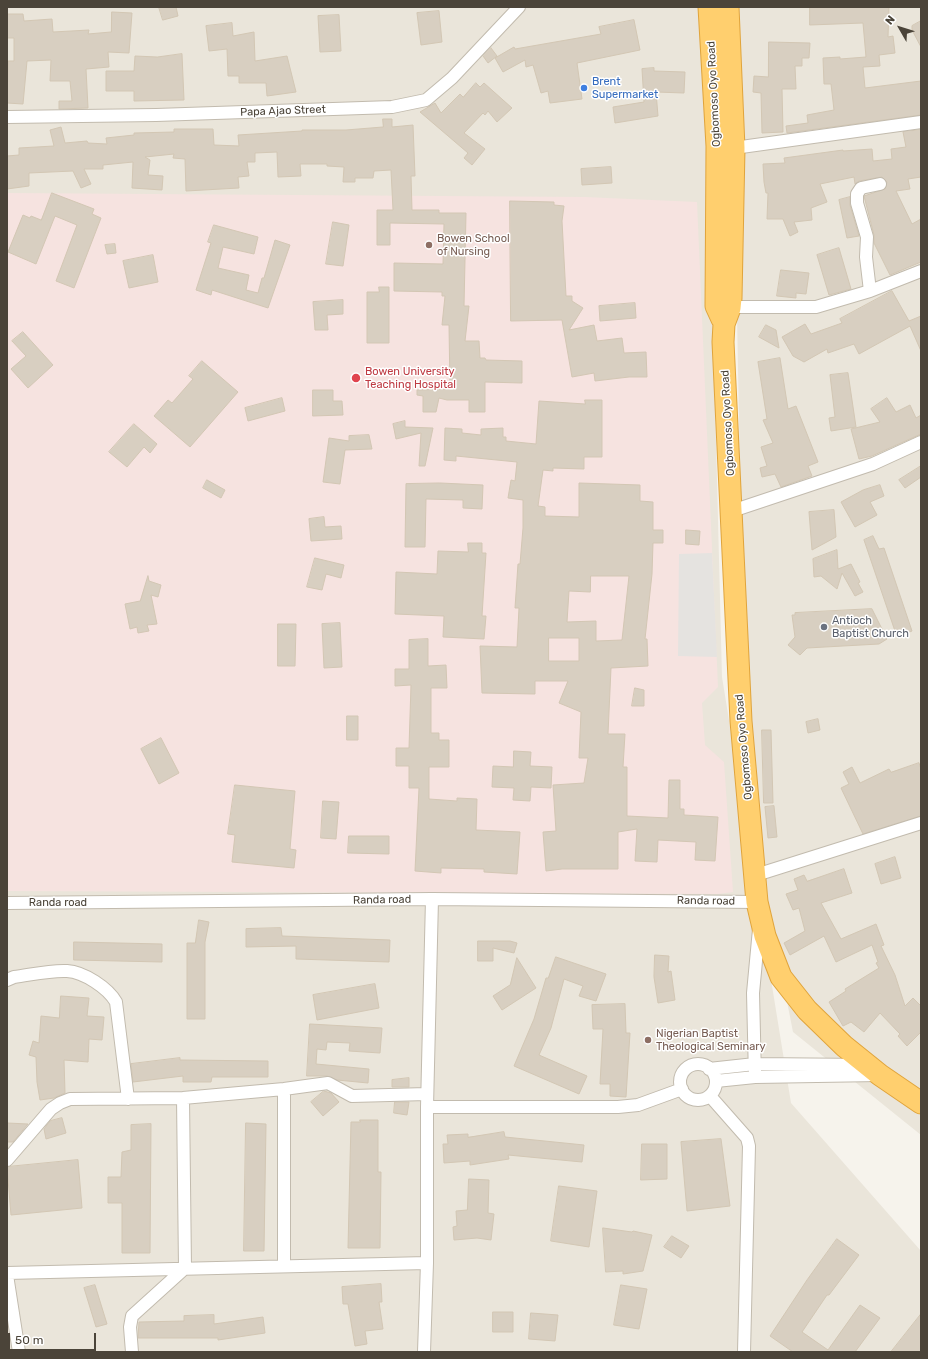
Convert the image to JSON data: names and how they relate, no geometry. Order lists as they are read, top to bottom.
{
  "streets": {
    "highway": ["Ogbomoso Oyo Road"],
    "street": ["Papa Ajao Street", "Randa road"]
  },
  "crossings": [
    ["Ogbomoso Oyo Road", "Randa road"]
  ],
  "places": [
    "Brent Supermarket",
    "Bowen School of Nursing",
    "Bowen University Teaching Hospital",
    "Antioch Baptist Church",
    "Nigerian Baptist Theological Seminary"
  ],
  "scale_bar": "50 m",
  "north": "top left"
}
